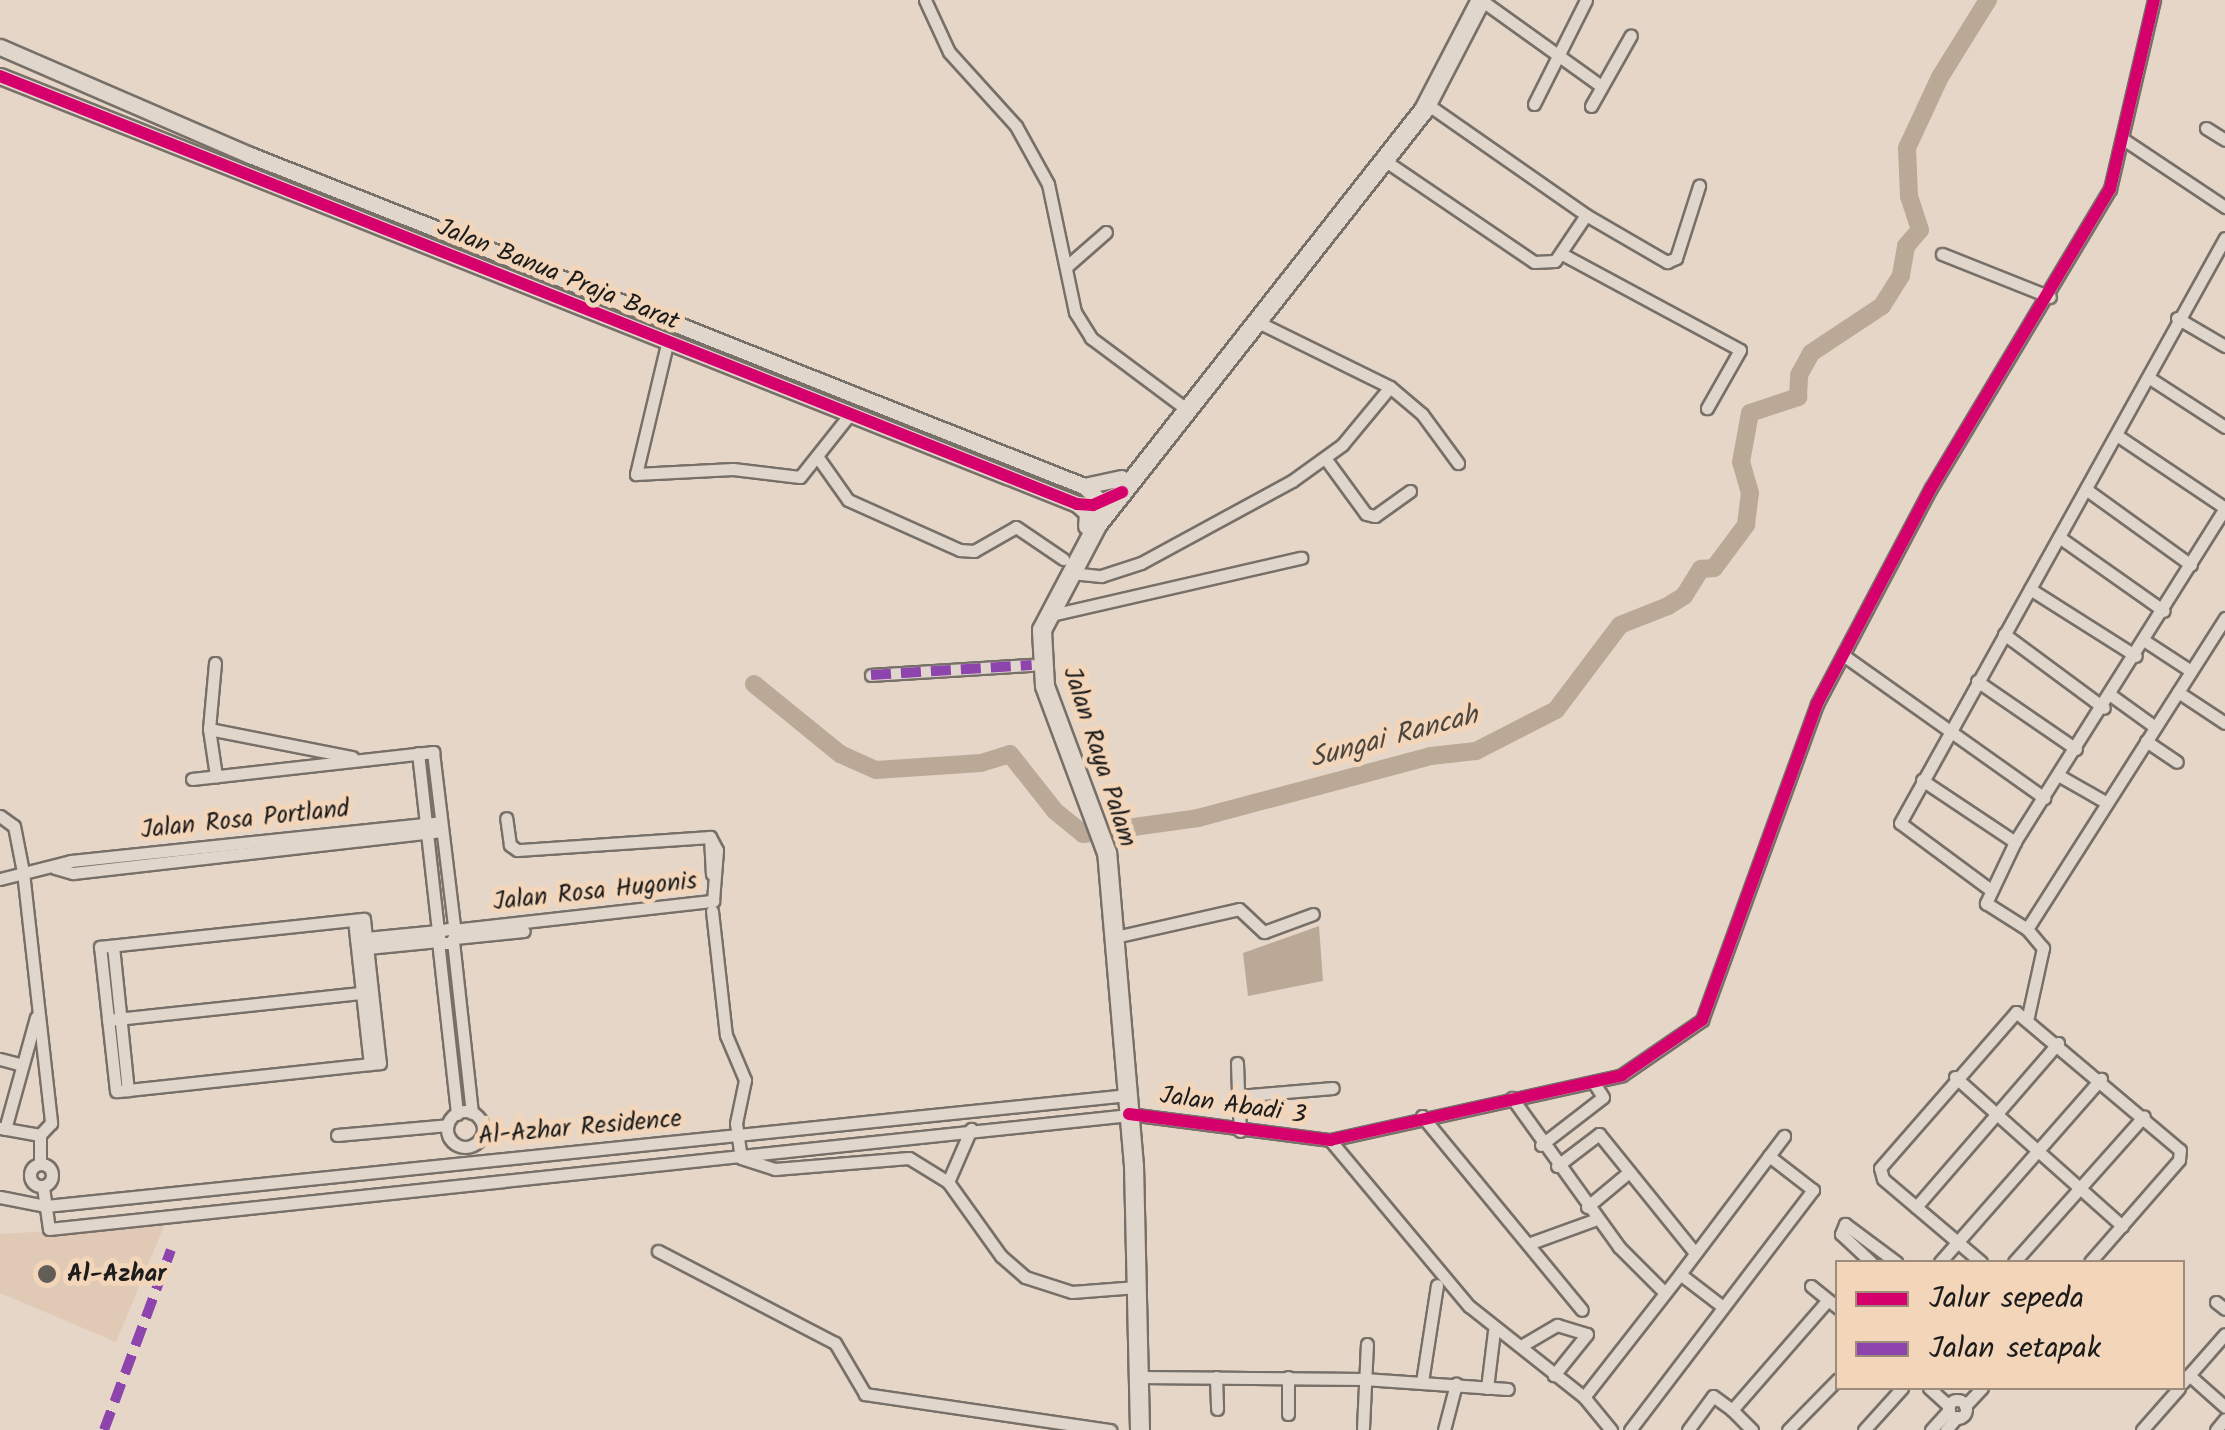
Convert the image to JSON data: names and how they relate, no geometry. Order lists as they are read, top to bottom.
{
  "streets": {
    "main road": ["Jalan Raya Palam"],
    "street": [
      "Jalan Banua Praja Barat",
      "Jalan Rosa Portland",
      "Jalan Rosa Hugonis",
      "Jalan Abadi 3",
      "Al-Azhar Residence"
    ]
  },
  "crossings": [
    ["Jalan Banua Praja Barat", "Jalan Raya Palam"],
    ["Jalan Raya Palam", "Jalan Abadi 3"],
    ["Jalan Raya Palam", "Al-Azhar Residence"],
    ["Jalan Abadi 3", "Al-Azhar Residence"]
  ],
  "water": ["Sungai Rancah"],
  "places": ["Al-Azhar"],
  "legend": ["Jalur sepeda", "Jalan setapak"]
}
